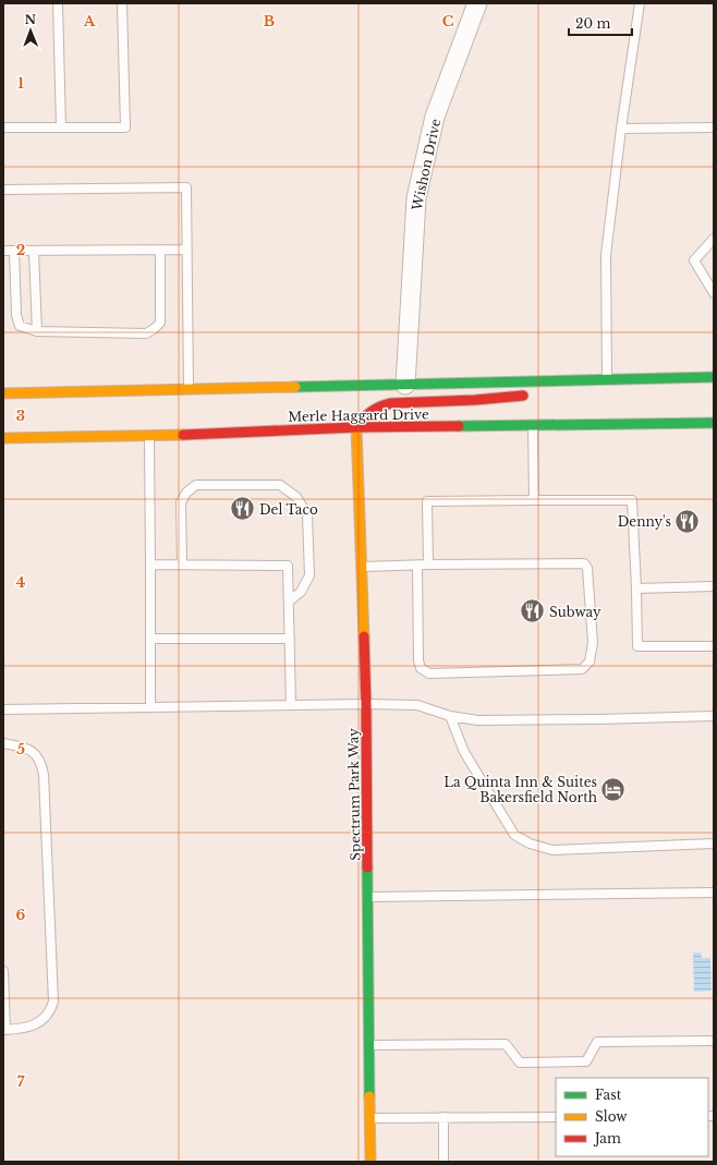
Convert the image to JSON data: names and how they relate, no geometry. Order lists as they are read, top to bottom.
{
  "streets": {
    "main road": ["Merle Haggard Drive", "Spectrum Park Way"],
    "street": ["Wishon Drive"]
  },
  "crossings": [
    ["Merle Haggard Drive", "Spectrum Park Way"]
  ],
  "places": {
    "restaurant": ["Del Taco", "Denny's", "Subway"],
    "hotel": ["La Quinta Inn & Suites Bakersfield North"]
  },
  "legend": ["Fast", "Slow", "Jam"],
  "scale_bar": "20 m",
  "north": "top",
  "grid": {
    "columns": ["A", "B", "C"],
    "rows": [
      "1",
      "2",
      "3",
      "4",
      "5",
      "6",
      "7"
    ]
  }
}
